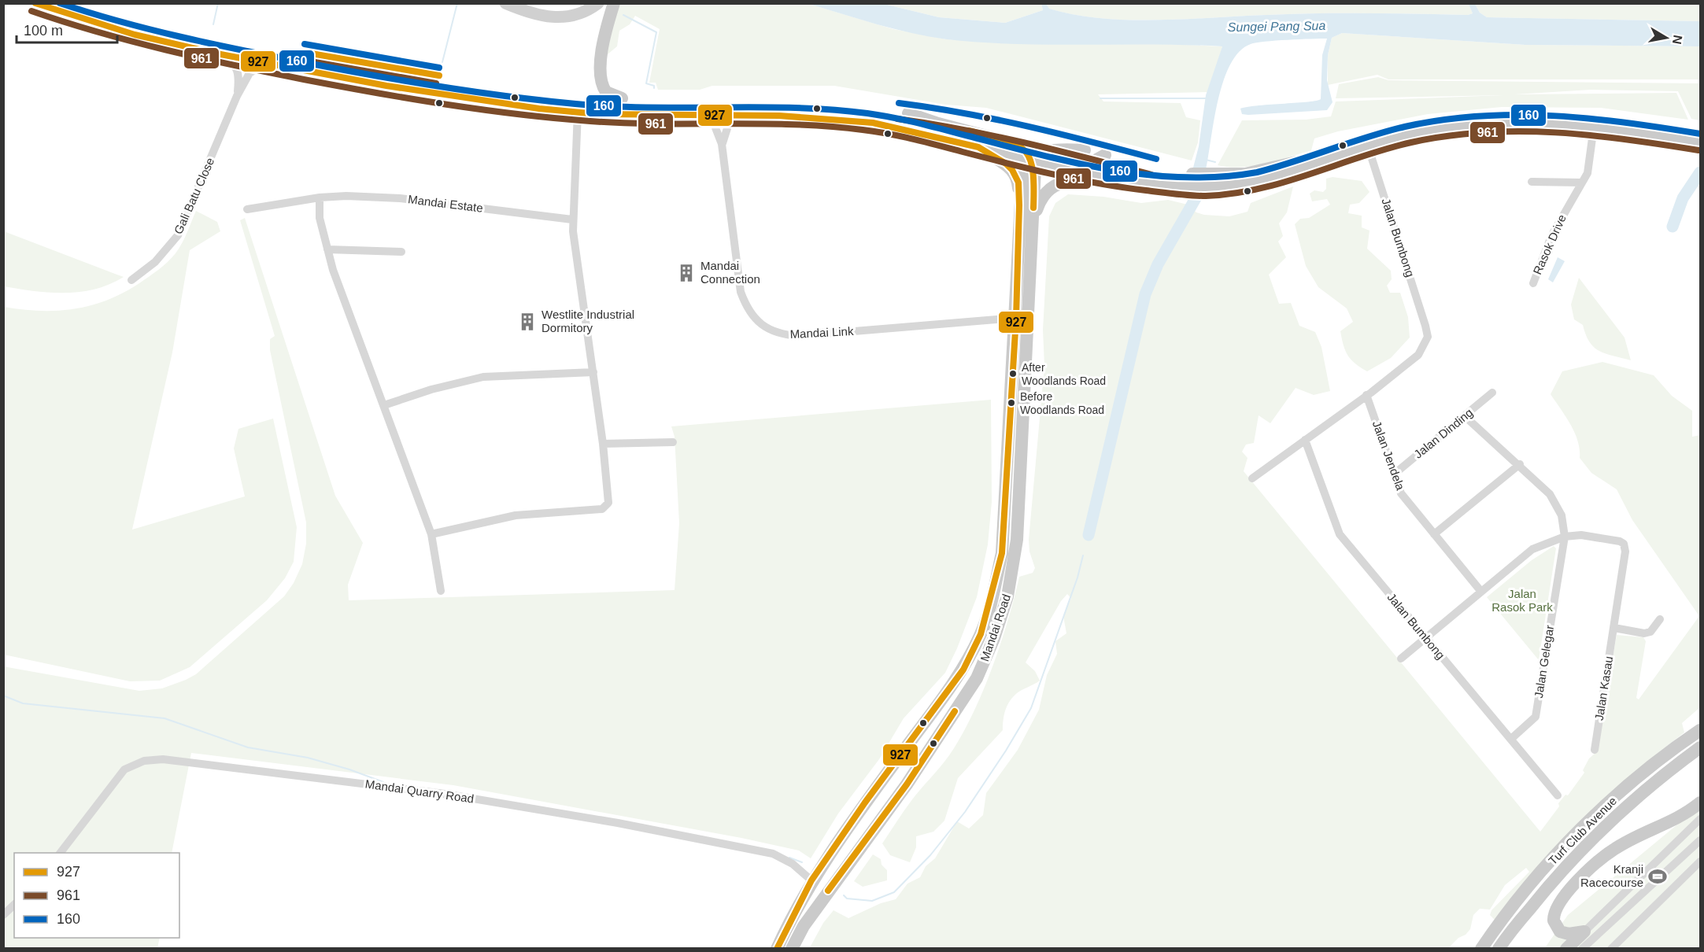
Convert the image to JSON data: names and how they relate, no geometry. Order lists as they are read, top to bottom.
{
  "streets": {
    "main road": ["Mandai Road", "Turf Club Avenue"],
    "street": [
      "Gali Batu Close",
      "Mandai Estate",
      "Jalan Bumbong",
      "Rasok Drive",
      "Mandai Link",
      "Jalan Dinding",
      "Jalan Jendela",
      "Jalan Gelegar",
      "Jalan Kasau",
      "Mandai Quarry Road"
    ]
  },
  "crossings": [
    ["Jalan Bumbong", "Jalan Jendela"],
    ["Jalan Bumbong", "Jalan Gelegar"],
    ["Mandai Link", "Mandai Road"],
    ["Jalan Dinding", "Jalan Jendela"],
    ["Jalan Dinding", "Jalan Gelegar"],
    ["Mandai Road", "Mandai Quarry Road"],
    ["Jalan Gelegar", "Jalan Kasau"]
  ],
  "water": ["Sungei Pang Sua"],
  "parks": ["Jalan Rasok Park"],
  "places": {
    "building": ["Mandai Connection", "Westlite Industrial Dormitory"],
    "other": ["After Woodlands Road", "Before Woodlands Road"],
    "sports": ["Kranji Racecourse"]
  },
  "lines": ["transit line 927", "transit line 160", "transit line 961"],
  "legend": ["927", "961", "160"],
  "scale_bar": "100 m",
  "north": "right"
}
